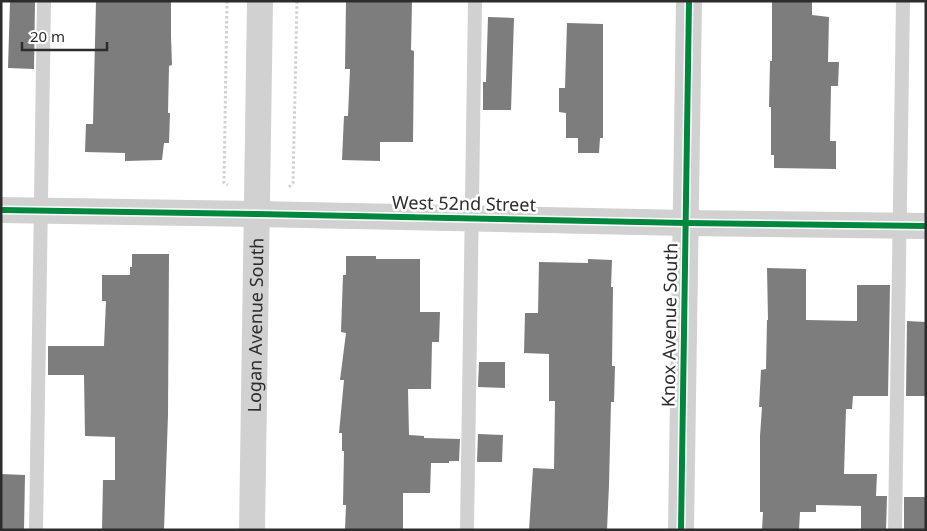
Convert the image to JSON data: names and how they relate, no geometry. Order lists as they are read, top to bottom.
{
  "streets": {
    "street": ["West 52nd Street", "Logan Avenue South", "Knox Avenue South"]
  },
  "crossings": [
    ["West 52nd Street", "Logan Avenue South"],
    ["West 52nd Street", "Knox Avenue South"]
  ],
  "scale_bar": "20 m"
}
